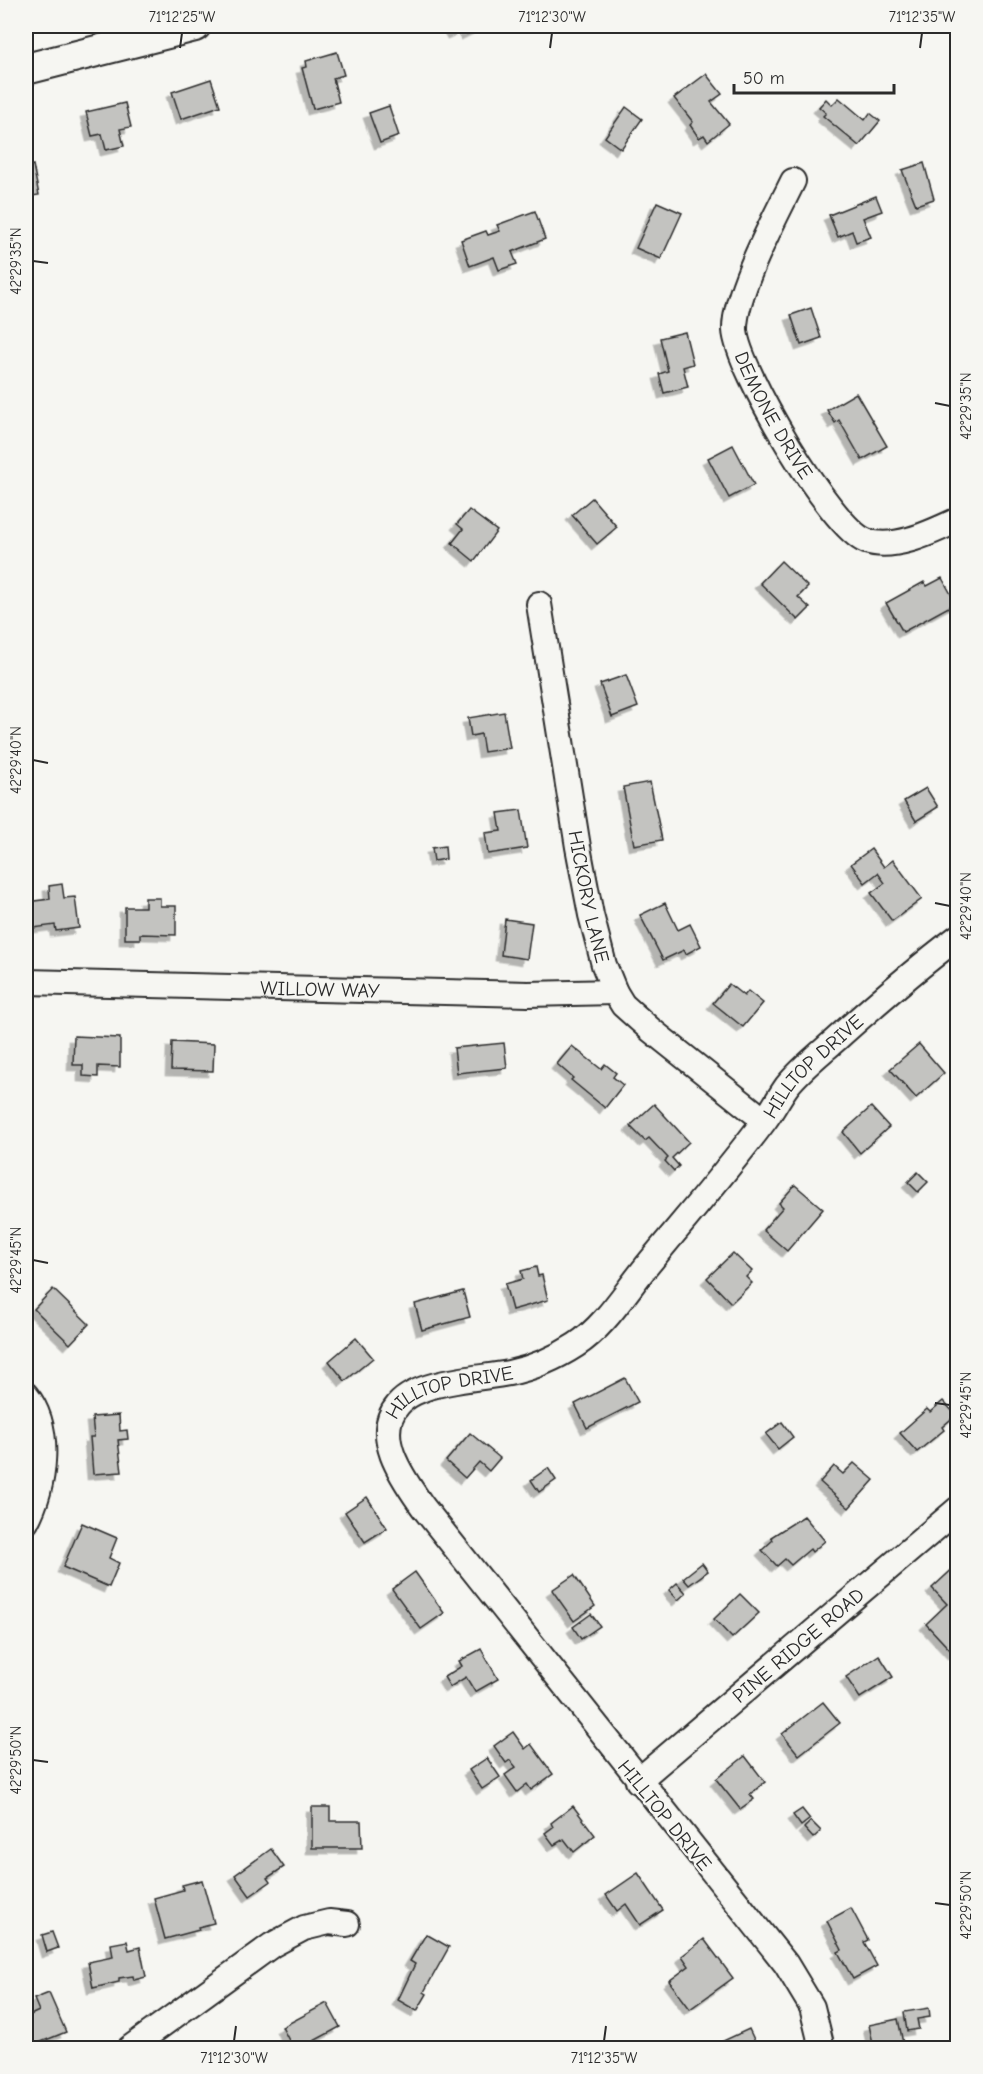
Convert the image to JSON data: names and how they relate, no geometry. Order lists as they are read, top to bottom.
{
  "streets": {
    "street": [
      "DEMONE DRIVE",
      "HICKORY LANE",
      "WILLOW WAY",
      "HILLTOP DRIVE",
      "PINE RIDGE ROAD"
    ]
  },
  "crossings": [
    ["HICKORY LANE", "WILLOW WAY"],
    ["HICKORY LANE", "HILLTOP DRIVE"],
    ["HILLTOP DRIVE", "PINE RIDGE ROAD"]
  ],
  "scale_bar": "50 m",
  "coordinates": [
    "71°12'25\"W",
    "71°12'30\"W",
    "71°12'35\"W",
    "42°29'35\"N",
    "42°29'40\"N",
    "42°29'45\"N",
    "42°29'50\"N"
  ]
}
